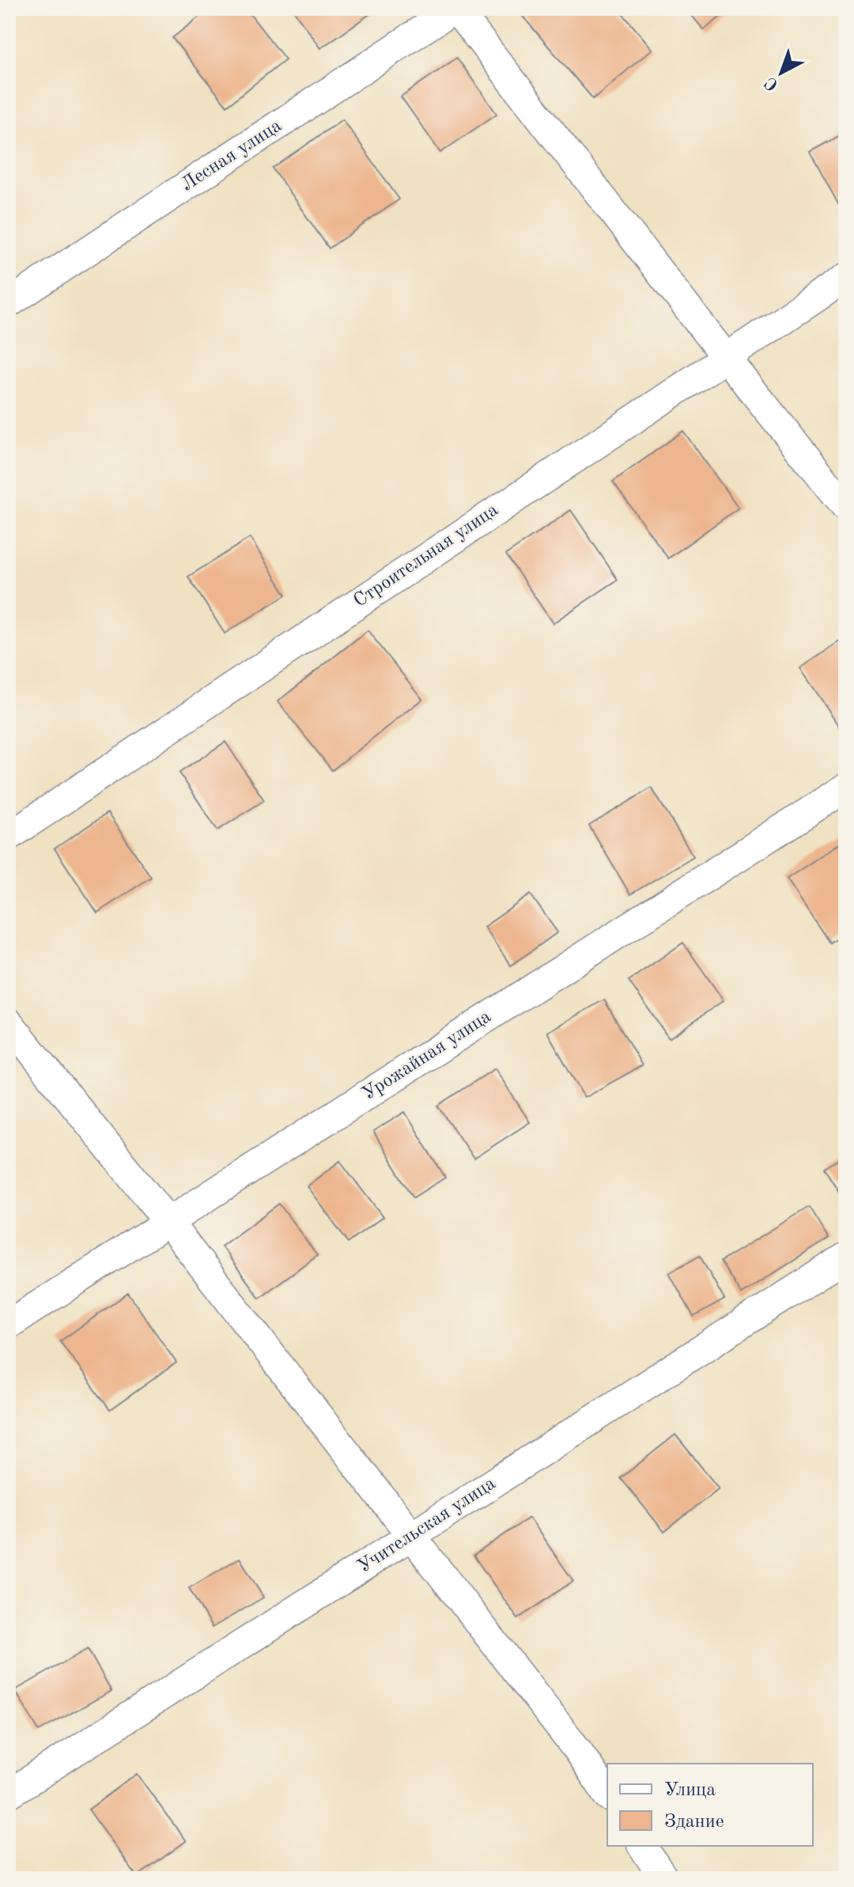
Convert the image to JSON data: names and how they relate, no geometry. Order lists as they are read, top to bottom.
{
  "streets": {
    "street": [
      "Лесная улица",
      "Строительная улица",
      "Урожайная улица",
      "Учительская улица"
    ]
  },
  "legend": ["Улица", "Здание"],
  "north": "bottom left"
}
